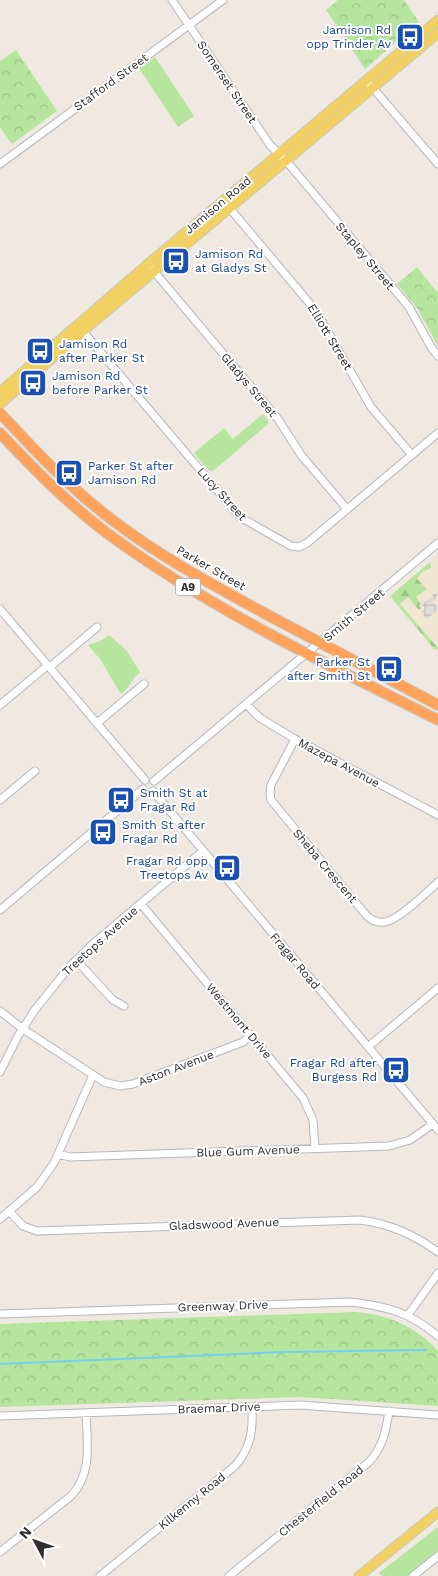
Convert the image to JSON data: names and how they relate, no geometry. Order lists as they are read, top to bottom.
{
  "streets": {
    "highway": ["Parker Street", "A9"],
    "main road": ["Jamison Road"],
    "street": [
      "Stafford Street",
      "Somerset Street",
      "Stapley Street",
      "Elliott Street",
      "Gladys Street",
      "Lucy Street",
      "Smith Street",
      "Mazepa Avenue",
      "Sheba Crescent",
      "Treetops Avenue",
      "Fragar Road",
      "Westmont Drive",
      "Aston Avenue",
      "Blue Gum Avenue",
      "Gladswood Avenue",
      "Greenway Drive",
      "Braemar Drive",
      "Kilkenny Road",
      "Chesterfield Road"
    ]
  },
  "crossings": [
    ["Stafford Street", "Somerset Street"],
    ["Somerset Street", "Jamison Road"],
    ["Somerset Street", "Stapley Street"],
    ["Jamison Road", "Stapley Street"],
    ["Jamison Road", "Elliott Street"],
    ["Jamison Road", "Gladys Street"],
    ["Jamison Road", "Lucy Street"],
    ["Elliott Street", "Lucy Street"],
    ["Gladys Street", "Lucy Street"],
    ["Parker Street", "Smith Street"],
    ["A9", "Smith Street"],
    ["Smith Street", "Mazepa Avenue"],
    ["Smith Street", "Fragar Road"],
    ["Mazepa Avenue", "Sheba Crescent"],
    ["Treetops Avenue", "Fragar Road"],
    ["Treetops Avenue", "Westmont Drive"],
    ["Treetops Avenue", "Aston Avenue"],
    ["Fragar Road", "Blue Gum Avenue"],
    ["Westmont Drive", "Aston Avenue"],
    ["Westmont Drive", "Blue Gum Avenue"],
    ["Braemar Drive", "Kilkenny Road"],
    ["Braemar Drive", "Chesterfield Road"]
  ],
  "places": {
    "bus stop": [
      "Jamison Rd opp Trinder Av",
      "Jamison Rd at Gladys St",
      "Jamison Rd after Parker St",
      "Jamison Rd before Parker St",
      "Parker St after Jamison Rd",
      "Parker St after Smith St",
      "Smith St at Fragar Rd",
      "Smith St after Fragar Rd",
      "Fragar Rd opp Treetops Av",
      "Fragar Rd after Burgess Rd"
    ]
  },
  "north": "top left"
}
